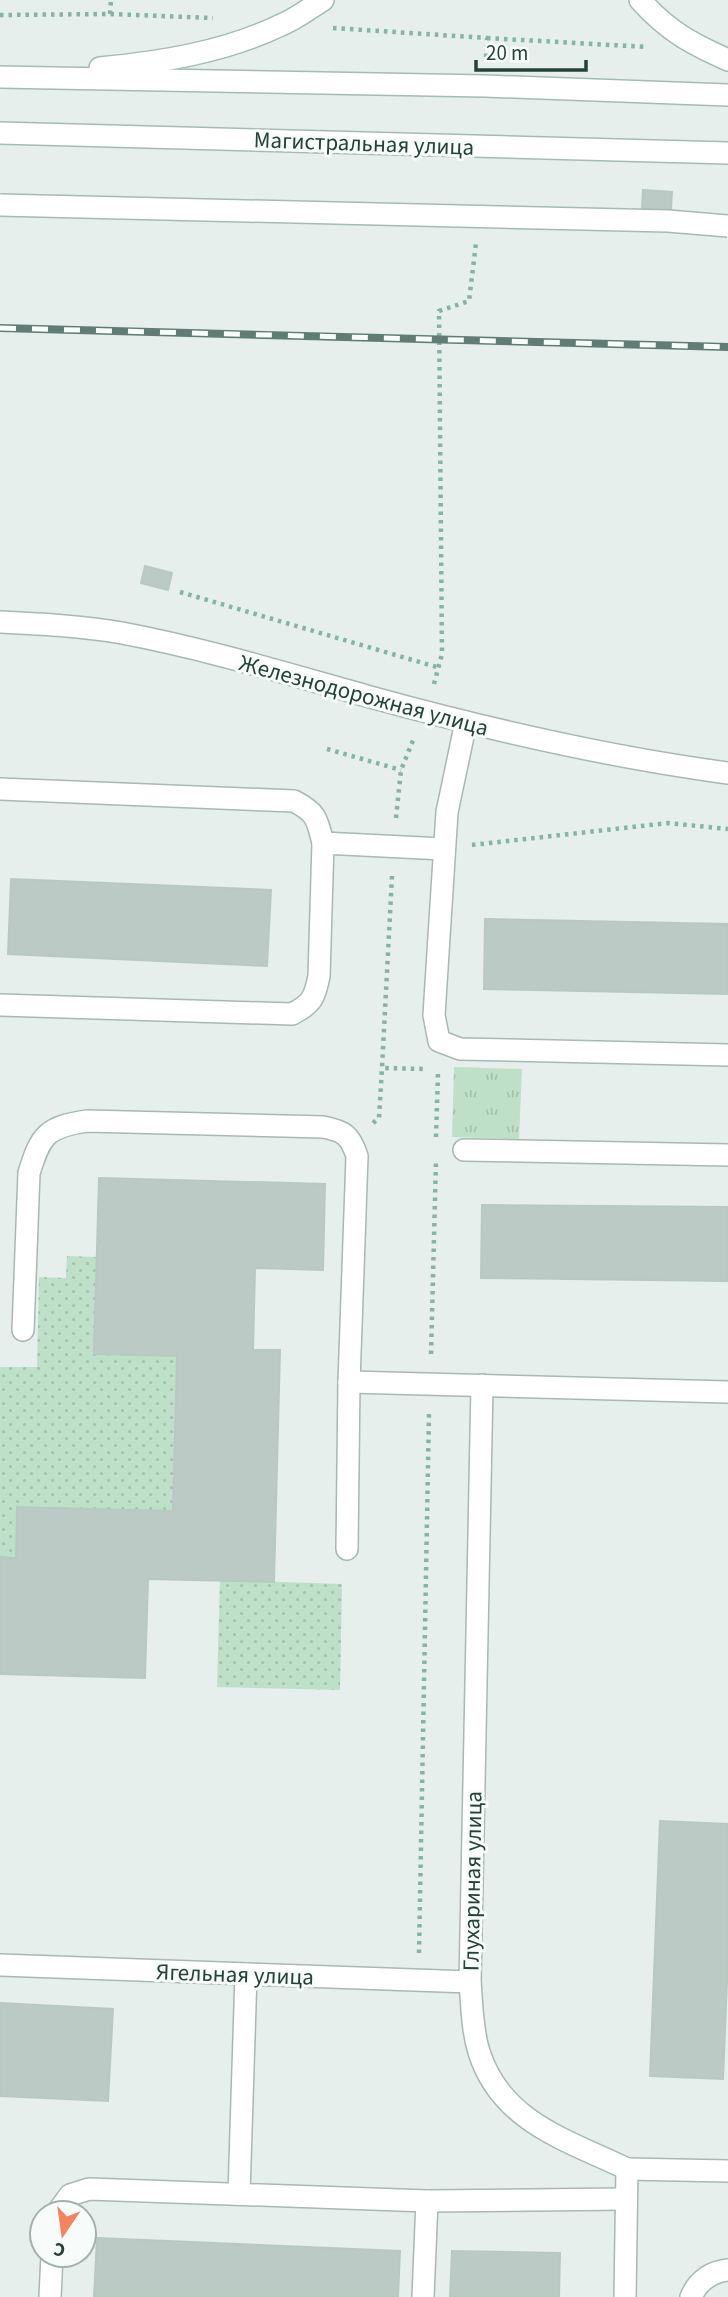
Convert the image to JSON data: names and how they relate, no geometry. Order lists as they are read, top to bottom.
{
  "streets": {
    "main road": [
      "Магистральная улица",
      "Железнодорожная улица",
      "Глухариная улица",
      "Ягельная улица"
    ]
  },
  "crossings": [
    ["Глухариная улица", "Ягельная улица"]
  ],
  "scale_bar": "20 m",
  "north": "bottom"
}
